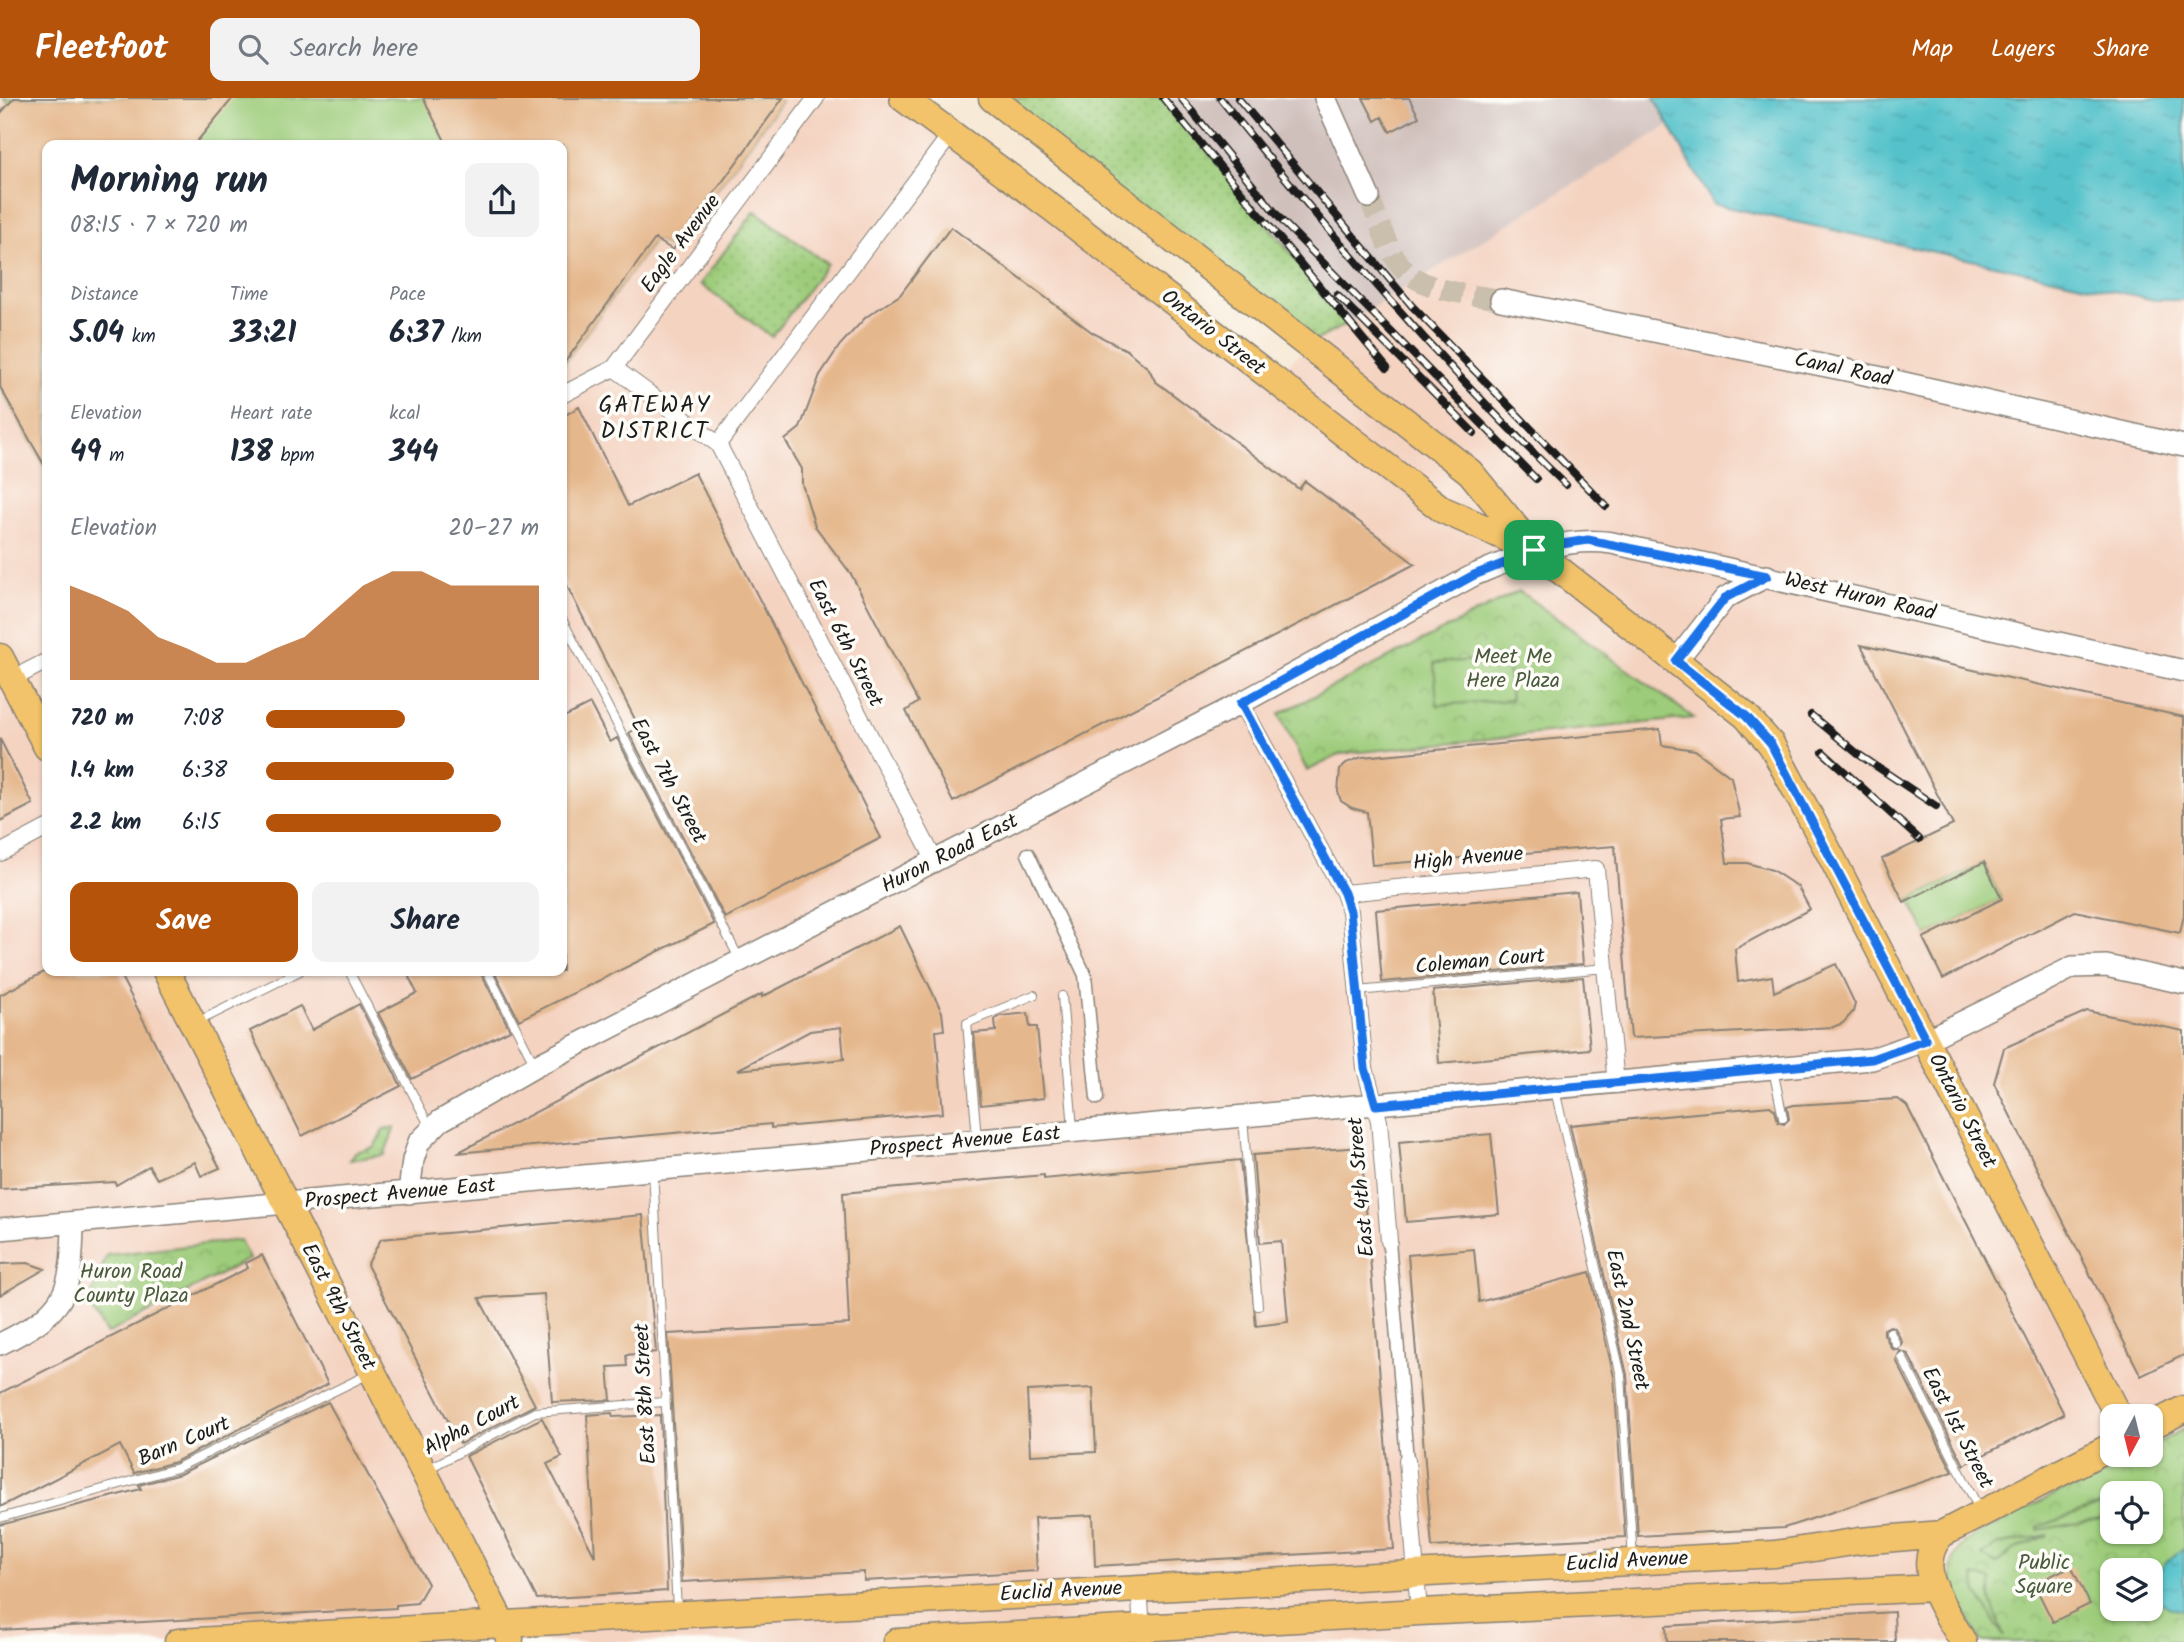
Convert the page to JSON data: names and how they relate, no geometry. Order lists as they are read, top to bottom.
{
  "streets": {
    "main road": ["Ontario Street", "East 9th Street", "Euclid Avenue"],
    "street": [
      "Eagle Avenue",
      "Canal Road",
      "West Huron Road",
      "East 6th Street",
      "Huron Road East",
      "High Avenue",
      "Prospect Avenue East",
      "East 4th Street"
    ],
    "lane": [
      "East 7th Street",
      "Coleman Court",
      "East 2nd Street",
      "East 8th Street",
      "Alpha Court",
      "East 1st Street",
      "Barn Court"
    ]
  },
  "crossings": [
    ["Eagle Avenue", "East 6th Street"],
    ["Ontario Street", "West Huron Road"],
    ["Ontario Street", "Huron Road East"],
    ["Ontario Street", "Prospect Avenue East"],
    ["West Huron Road", "Huron Road East"],
    ["East 6th Street", "Huron Road East"],
    ["East 7th Street", "Huron Road East"],
    ["Huron Road East", "East 4th Street"],
    ["High Avenue", "Coleman Court"],
    ["High Avenue", "East 4th Street"],
    ["Coleman Court", "East 4th Street"],
    ["Prospect Avenue East", "East 4th Street"],
    ["Prospect Avenue East", "East 9th Street"],
    ["Prospect Avenue East", "East 2nd Street"],
    ["Prospect Avenue East", "East 8th Street"],
    ["East 4th Street", "Euclid Avenue"],
    ["East 9th Street", "Alpha Court"],
    ["East 9th Street", "Barn Court"],
    ["East 9th Street", "Euclid Avenue"],
    ["East 2nd Street", "Euclid Avenue"],
    ["East 8th Street", "Alpha Court"],
    ["East 8th Street", "Euclid Avenue"]
  ],
  "districts": ["GATEWAY DISTRICT"],
  "parks": ["Meet Me Here Plaza", "Huron Road County Plaza", "Public Square"],
  "north": "bottom",
  "page": {
    "header": "Fleetfoot",
    "search": "Search here",
    "nav": ["Map", "Layers", "Share"],
    "heading": ["Morning run", "08:15 · 7 × 720 m"],
    "stats": [
      ["Distance", "5.04 km"],
      ["Time", "33:21"],
      ["Pace", "6:37 /km"],
      ["Elevation", "49 m"],
      ["Heart rate", "138 bpm"],
      ["kcal", "344"]
    ],
    "chart": ["Elevation", "20–27 m"],
    "list": [
      {
        "name": "720 m",
        "note": "7:08"
      },
      {
        "name": "1.4 km",
        "note": "6:38"
      },
      {
        "name": "2.2 km",
        "note": "6:15"
      }
    ],
    "buttons": ["Save", "Share"]
  }
}
